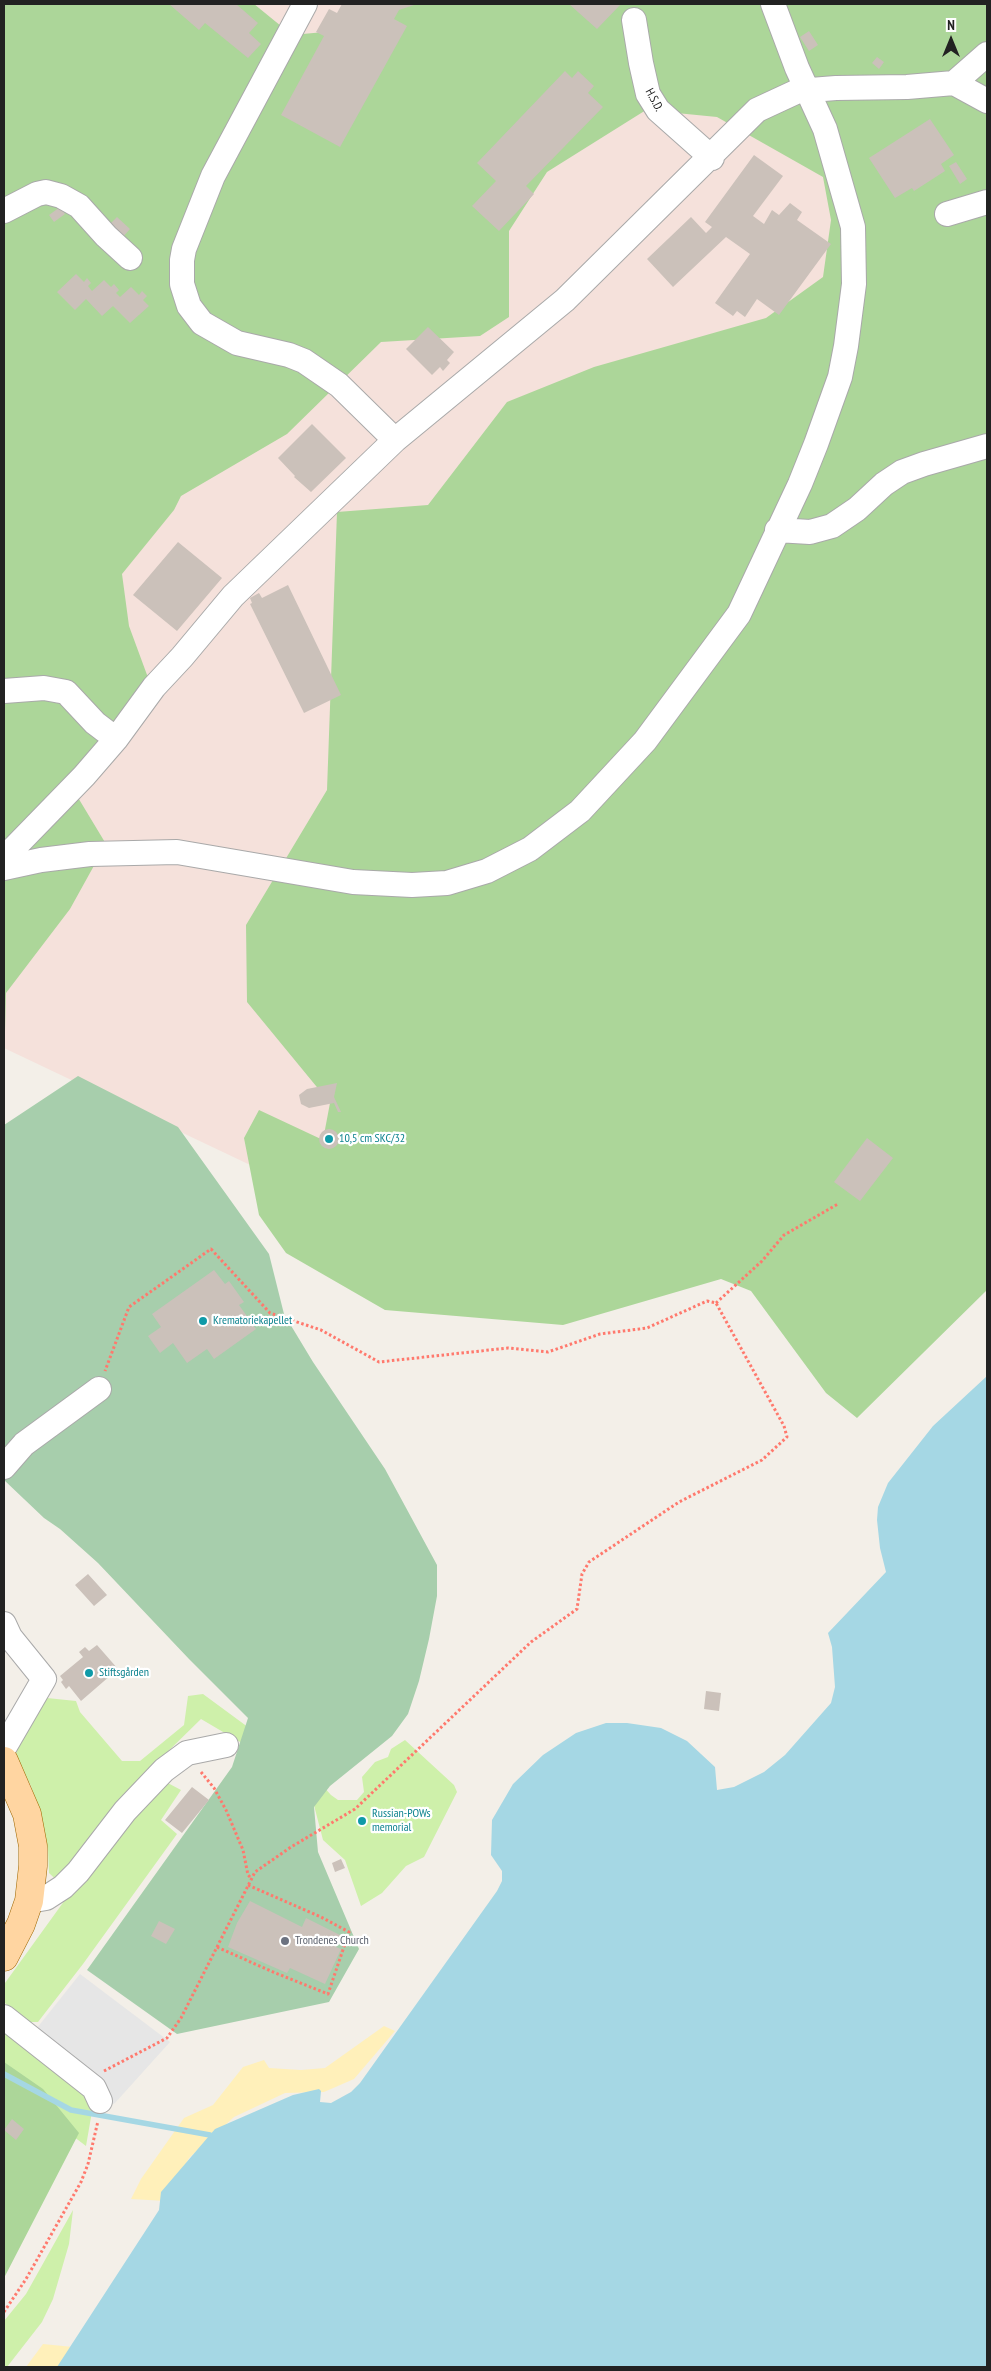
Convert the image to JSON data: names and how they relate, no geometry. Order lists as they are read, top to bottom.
{
  "streets": {
    "street": ["H.S.D."]
  },
  "places": [
    "10,5 cm SKC/32",
    "Krematoriekapellet",
    "Stiftsgården",
    "Russian-POWs memorial",
    "Trondenes Church"
  ],
  "north": "top"
}
